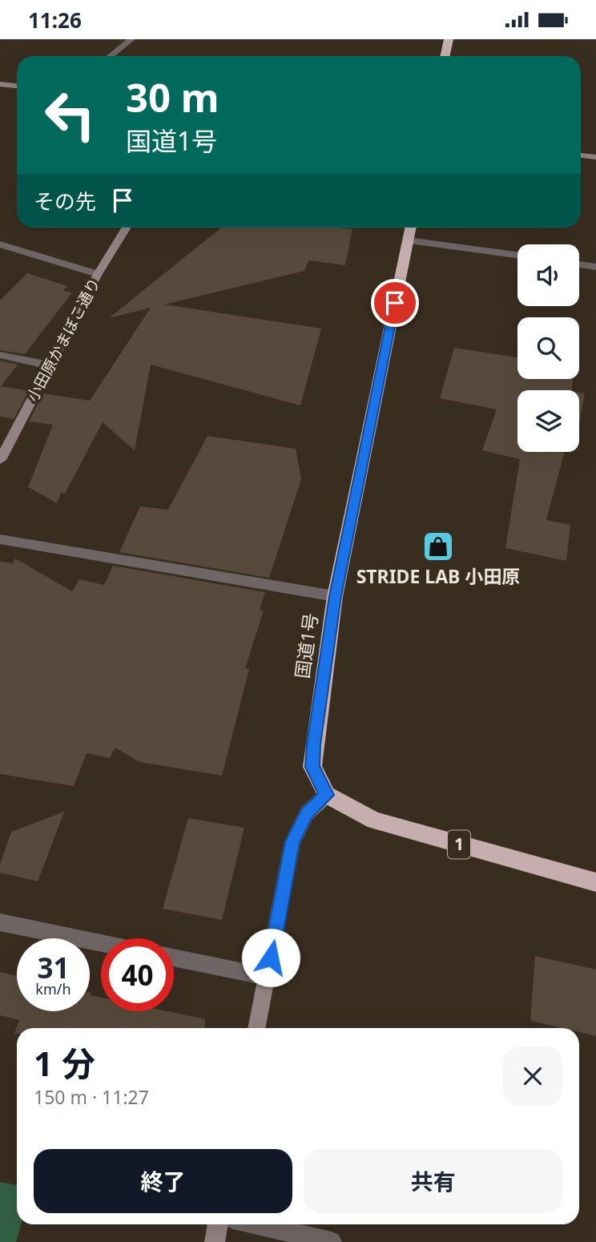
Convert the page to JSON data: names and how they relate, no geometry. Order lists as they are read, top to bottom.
{
  "streets": {
    "highway": ["国道1号", "1"],
    "street": ["小田原かまぼこ通り"]
  },
  "crossings": [
    ["国道1号", "1"]
  ],
  "places": {
    "shop": ["STRIDE LAB 小田原"]
  },
  "page": {
    "status": "11:26",
    "turn": ["30 m", "国道1号"],
    "then": "その先",
    "speed": "31 km/h",
    "limit": "40",
    "heading": ["1 分", "150 m · 11:27"],
    "buttons": ["終了", "共有"]
  }
}
